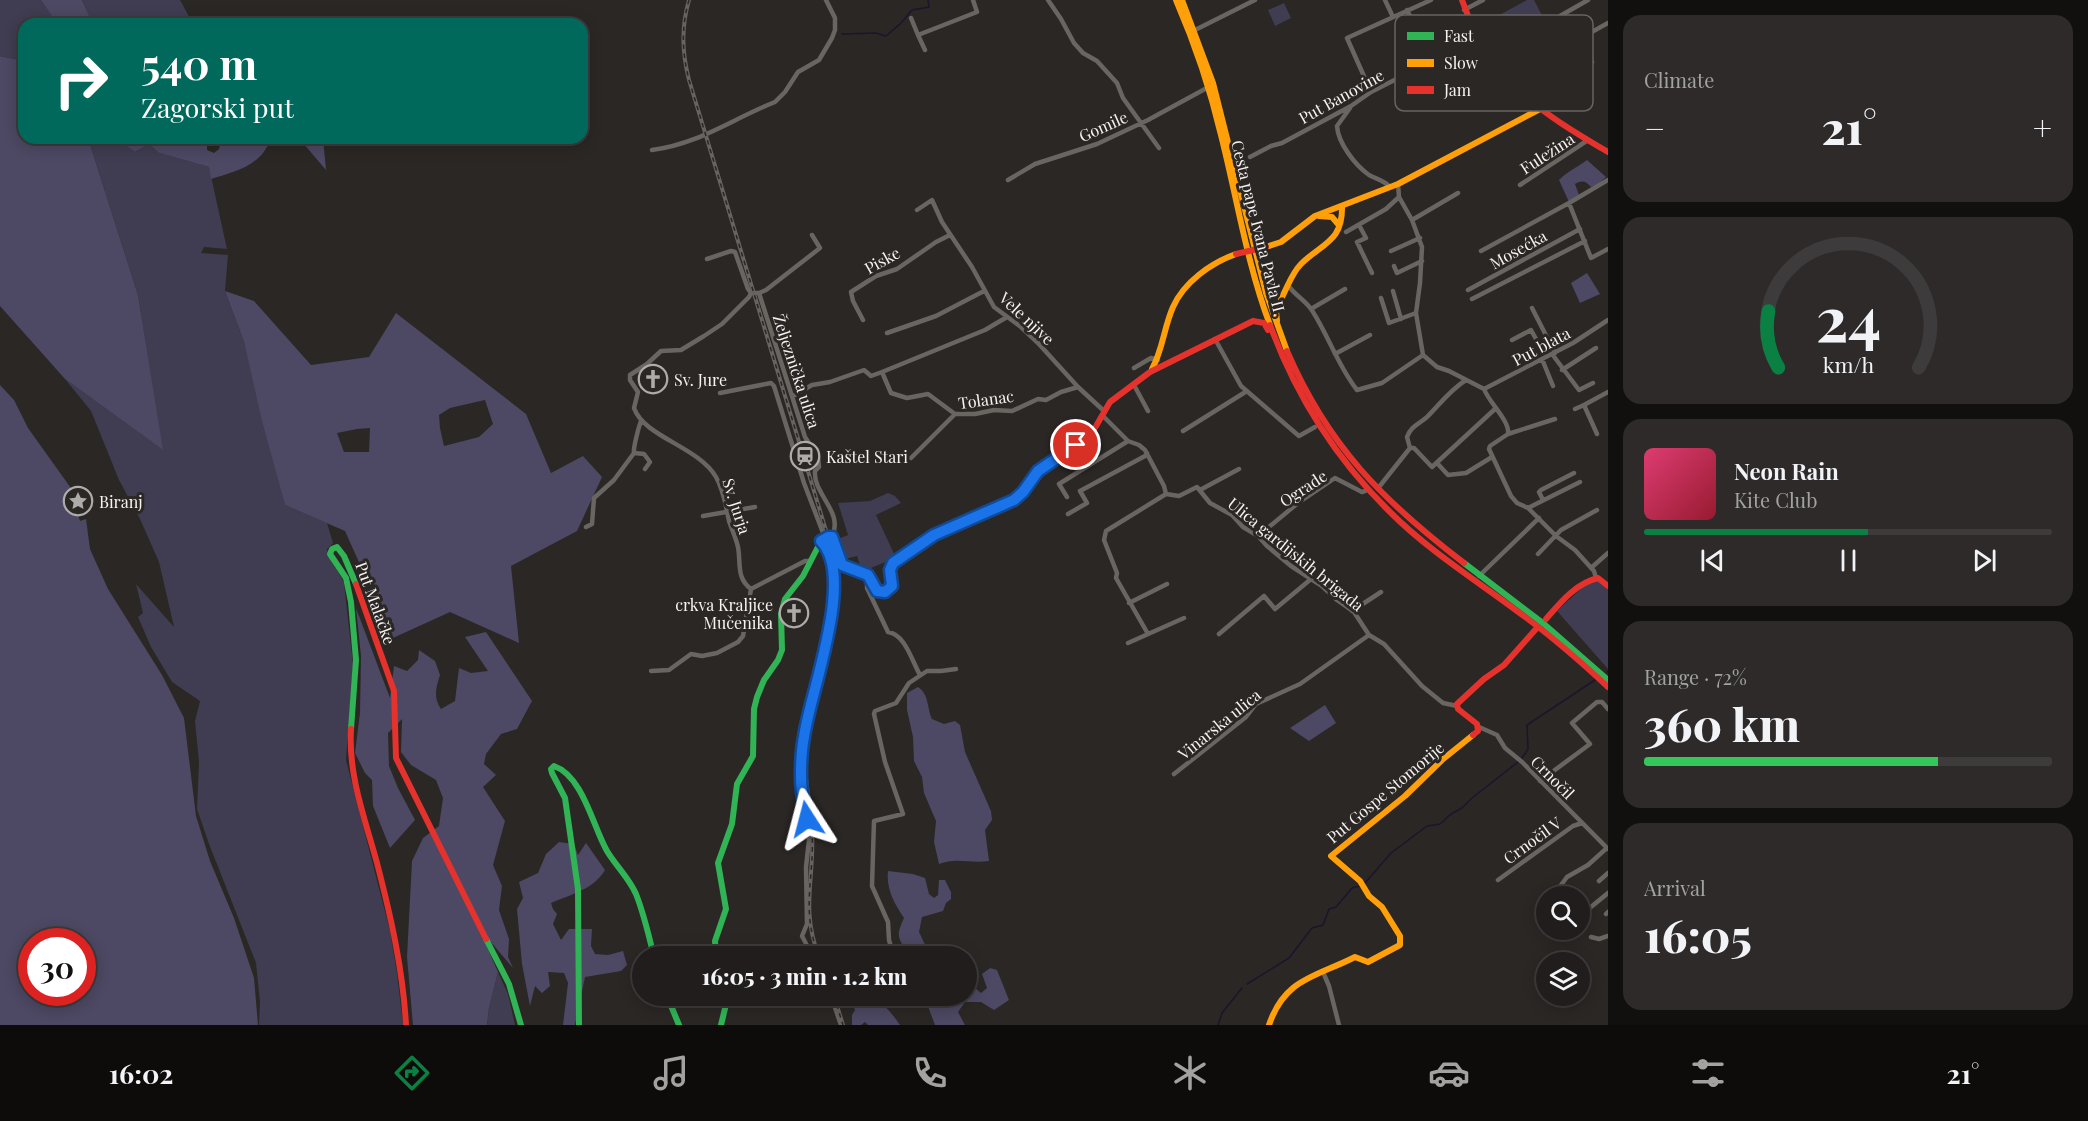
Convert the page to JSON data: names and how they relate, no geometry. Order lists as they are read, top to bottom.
{
  "streets": {
    "main road": ["Cesta pape Ivana Pavla II.", "Put Malačke", "Put Gospe Stomorije"],
    "street": [
      "Put Banovine",
      "Gomile",
      "Fuležina",
      "Mosećka",
      "Piske",
      "Vele njive",
      "Put blata",
      "Željeznička ulica",
      "Tolanac",
      "Ograde",
      "Sv. Jurja",
      "Ulica gardijskih brigada",
      "Vinarska ulica",
      "Crnočil",
      "Crnočil V"
    ]
  },
  "crossings": [
    ["Piske", "Vele njive"],
    ["Vele njive", "Tolanac"],
    ["Ograde", "Ulica gardijskih brigada"],
    ["Ulica gardijskih brigada", "Vinarska ulica"],
    ["Crnočil", "Put Gospe Stomorije"],
    ["Crnočil", "Crnočil V"]
  ],
  "places": {
    "church": ["Sv. Jure", "crkva Kraljice Mučenika"],
    "station": ["Kaštel Stari"],
    "place": ["Biranj"]
  },
  "legend": ["Fast", "Slow", "Jam"],
  "page": {
    "tile": [
      "Climate",
      ["Range · 72%", "360 km"],
      ["Arrival", "16:05"]
    ],
    "turn": ["540 m", "Zagorski put"],
    "heat": ["−", "21°", "+"],
    "song": ["Neon Rain", "Kite Club"],
    "limit": "30",
    "trip": "16:05 · 3 min · 1.2 km",
    "tabs": ["16:02", "21°"],
    "gauge": ["24", "km/h"]
  }
}
